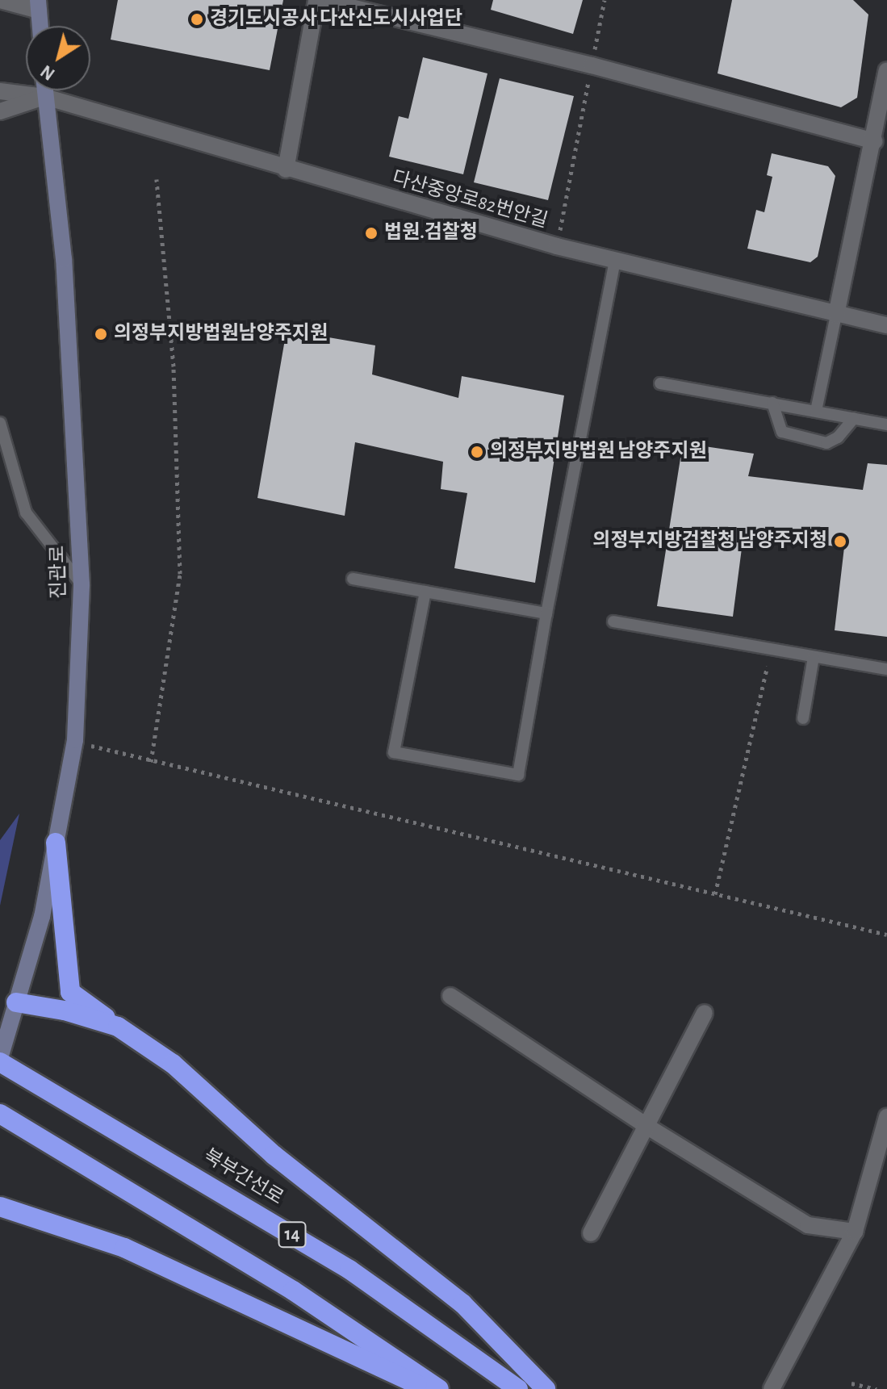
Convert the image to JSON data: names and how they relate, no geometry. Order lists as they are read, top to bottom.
{
  "streets": {
    "highway": ["북부간선로", "14"],
    "main road": ["진관로"],
    "street": ["다산중앙로82번안길"]
  },
  "crossings": [
    ["다산중앙로82번안길", "진관로"],
    ["진관로", "북부간선로"]
  ],
  "places": [
    "경기도시공사 다산신도시사업단",
    "법원.검찰청",
    "의정부지방법원남양주지원",
    "의정부지방법원 남양주지원",
    "의정부지방검찰청 남양주지청"
  ],
  "north": "bottom left"
}
